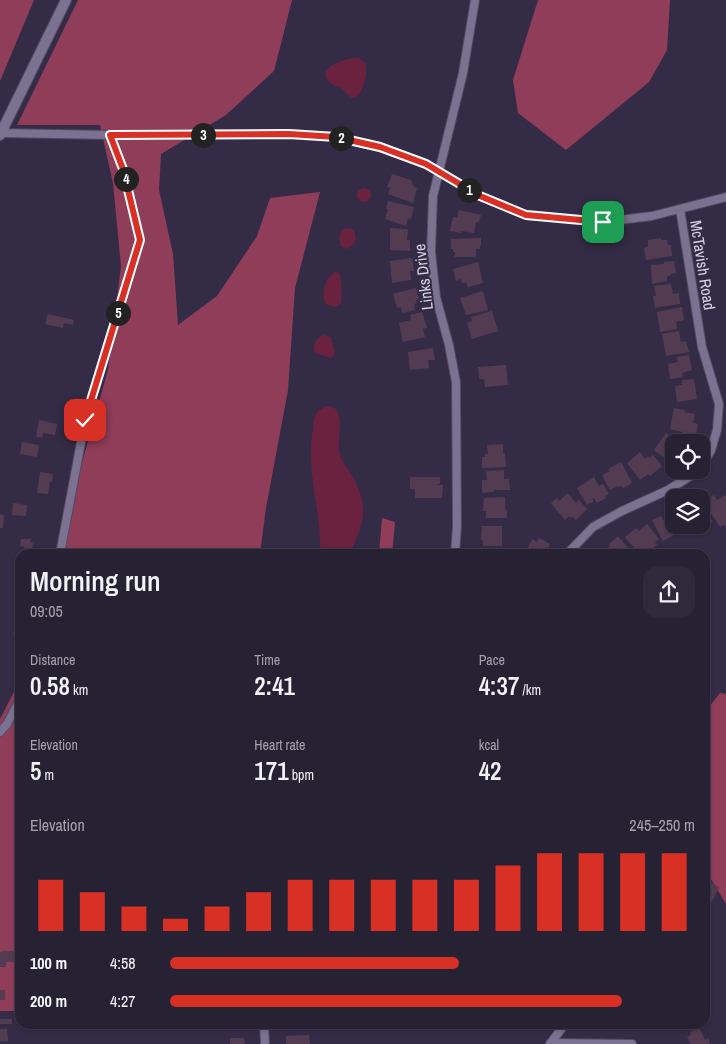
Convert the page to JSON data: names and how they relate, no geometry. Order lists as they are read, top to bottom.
{
  "streets": {
    "street": ["McTavish Road", "Links Drive"]
  },
  "page": {
    "pins": [
      "3",
      "2",
      "4",
      "1",
      "5"
    ],
    "heading": ["Morning run", "09:05"],
    "stats": [
      ["Distance", "0.58 km"],
      ["Time", "2:41"],
      ["Pace", "4:37 /km"],
      ["Elevation", "5 m"],
      ["Heart rate", "171 bpm"],
      ["kcal", "42"]
    ],
    "chart": ["Elevation", "245–250 m"],
    "list": [
      {
        "name": "100 m",
        "note": "4:58"
      },
      {
        "name": "200 m",
        "note": "4:27"
      }
    ]
  }
}
